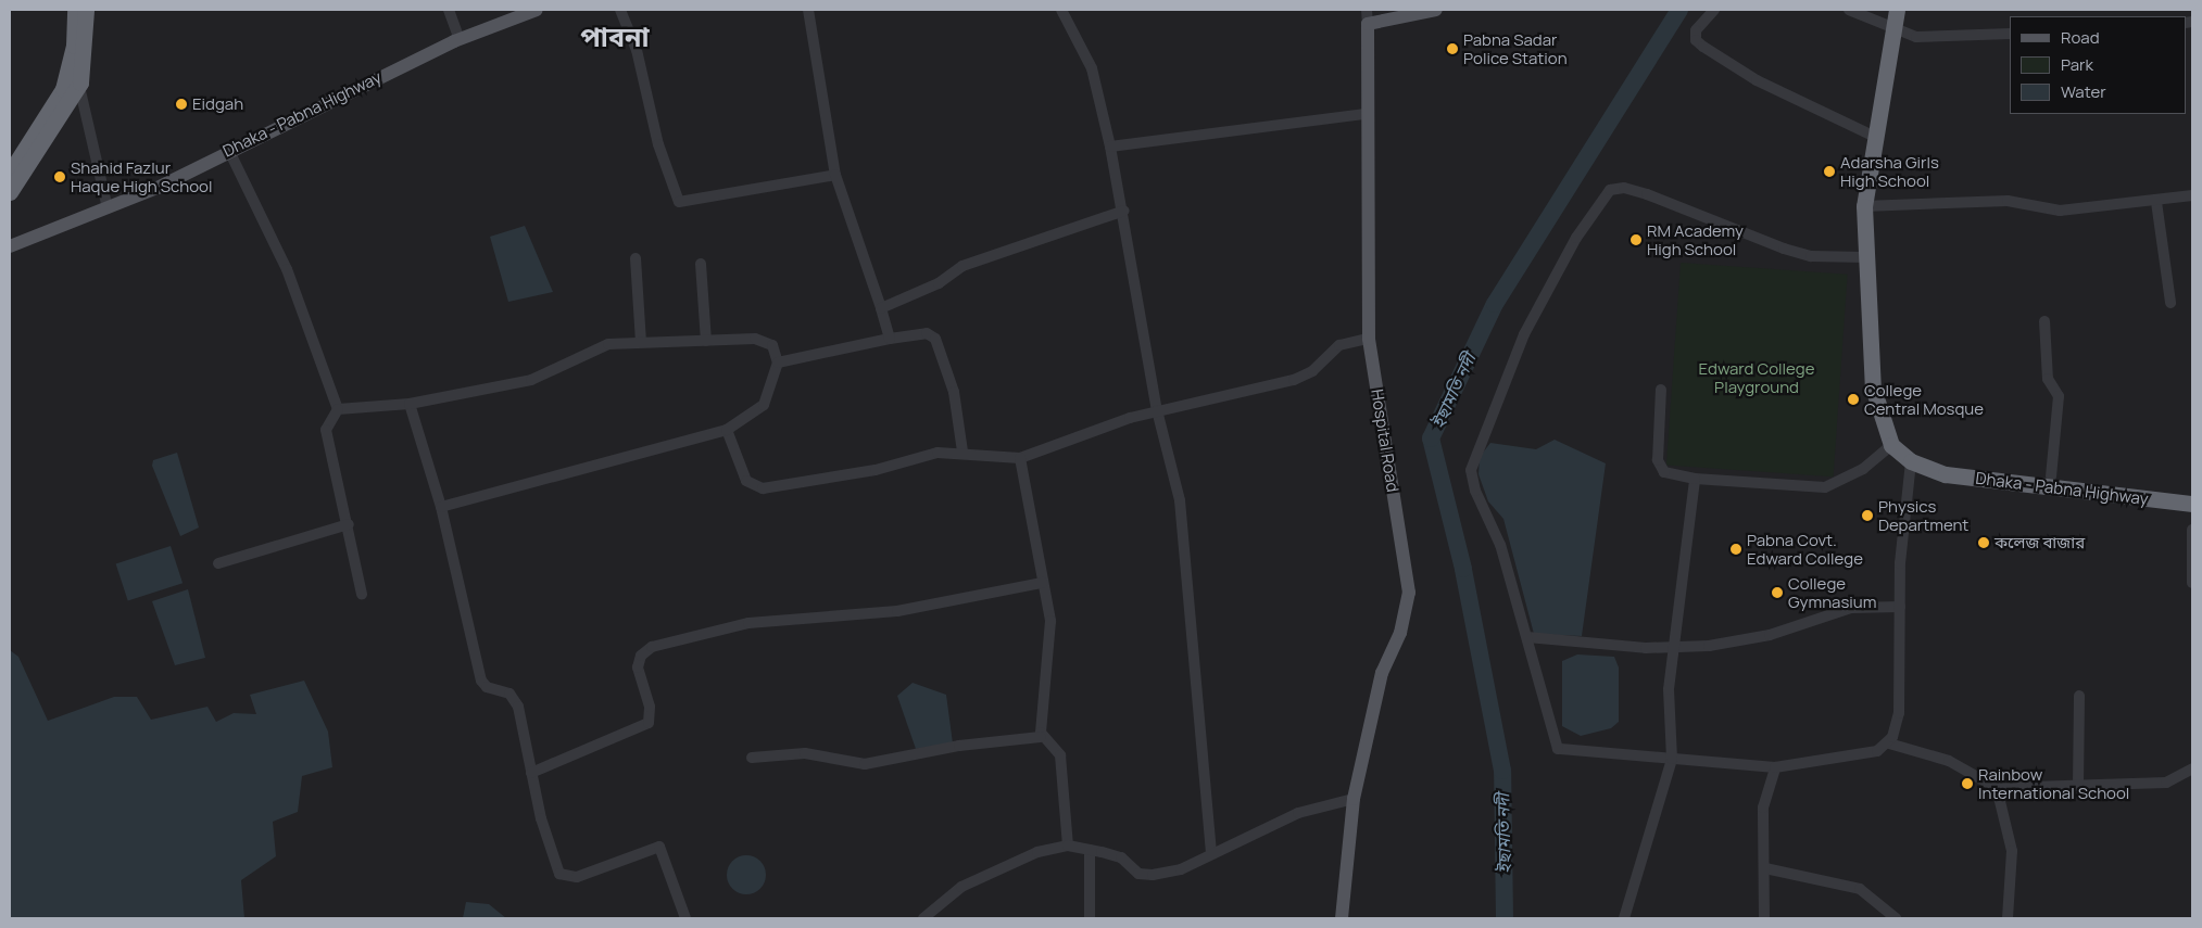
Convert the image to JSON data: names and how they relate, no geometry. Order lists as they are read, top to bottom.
{
  "streets": {
    "highway": ["Dhaka - Pabna Highway"],
    "main road": ["Hospital Road"]
  },
  "districts": ["পাবনা"],
  "water": ["ইছামতি নদী"],
  "parks": ["Edward College Playground"],
  "places": [
    "Pabna Sadar Police Station",
    "Eidgah",
    "Adarsha Girls High School",
    "Shahid Fazlur Haque High School",
    "RM Academy High School",
    "College Central Mosque",
    "Physics Department",
    "কলেজ বাজার",
    "Pabna Covt. Edward College",
    "College Gymnasium",
    "Rainbow International School"
  ],
  "legend": ["Road", "Park", "Water"]
}
